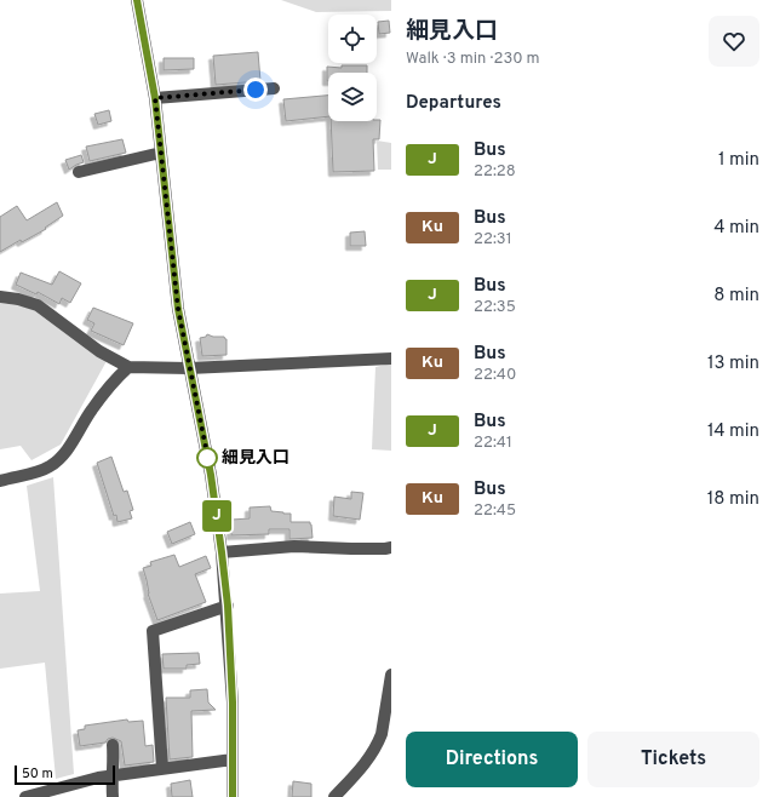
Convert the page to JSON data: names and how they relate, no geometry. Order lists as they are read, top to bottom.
{
  "places": ["細見入口"],
  "lines": ["bus line J"],
  "scale_bar": "50 m",
  "page": {
    "on_map": "J",
    "heading": [
      ["細見入口", "Walk · 3 min · 230 m"],
      "Departures"
    ],
    "list": [
      {
        "mark": "J",
        "name": "Bus",
        "note": "22:28",
        "value": "1 min"
      },
      {
        "mark": "Ku",
        "name": "Bus",
        "note": "22:31",
        "value": "4 min"
      },
      {
        "mark": "J",
        "name": "Bus",
        "note": "22:35",
        "value": "8 min"
      },
      {
        "mark": "Ku",
        "name": "Bus",
        "note": "22:40",
        "value": "13 min"
      },
      {
        "mark": "J",
        "name": "Bus",
        "note": "22:41",
        "value": "14 min"
      },
      {
        "mark": "Ku",
        "name": "Bus",
        "note": "22:45",
        "value": "18 min"
      }
    ],
    "buttons": ["Directions", "Tickets"],
    "scale": "50 m"
  }
}
